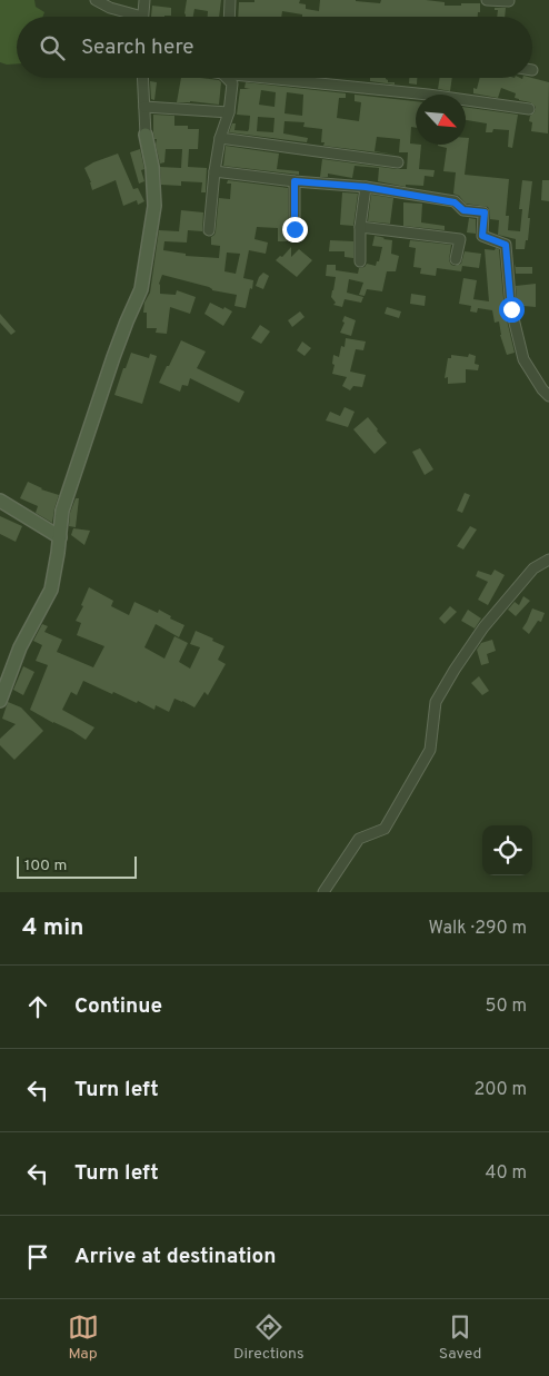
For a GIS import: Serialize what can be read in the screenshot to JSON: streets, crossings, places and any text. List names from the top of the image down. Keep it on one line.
{"scale_bar":"100 m","north":"bottom right","page":{"search":"Search here","scale":"100 m","heading":["4 min","Walk · 290 m"],"list":[["Continue","50 m"],["Turn left","200 m"],["Turn left","40 m"],"Arrive at destination"],"nav":["Map","Directions","Saved"]}}
